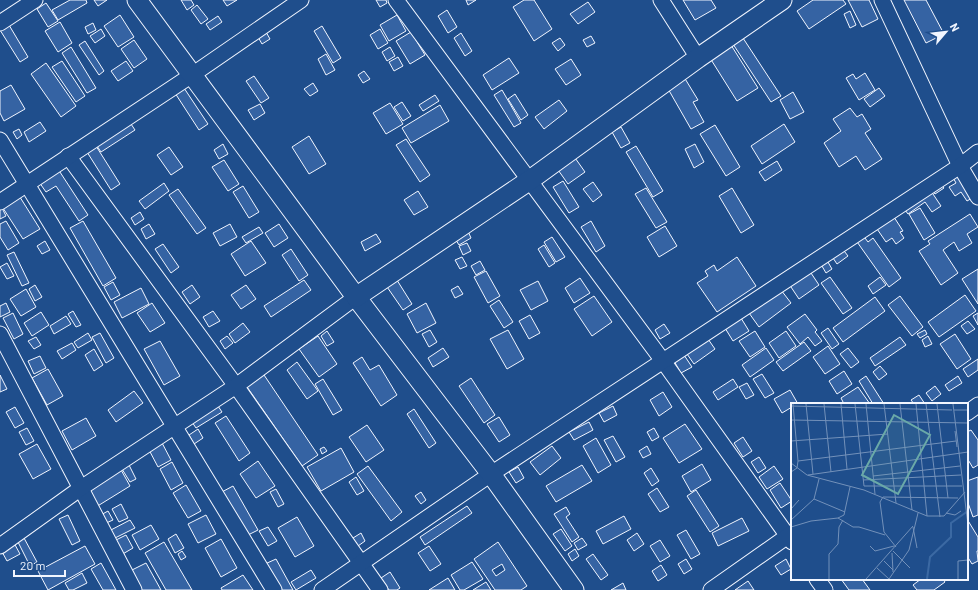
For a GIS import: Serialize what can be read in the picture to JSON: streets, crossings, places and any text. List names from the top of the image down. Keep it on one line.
{"scale_bar":"20 m","north":"top right"}
